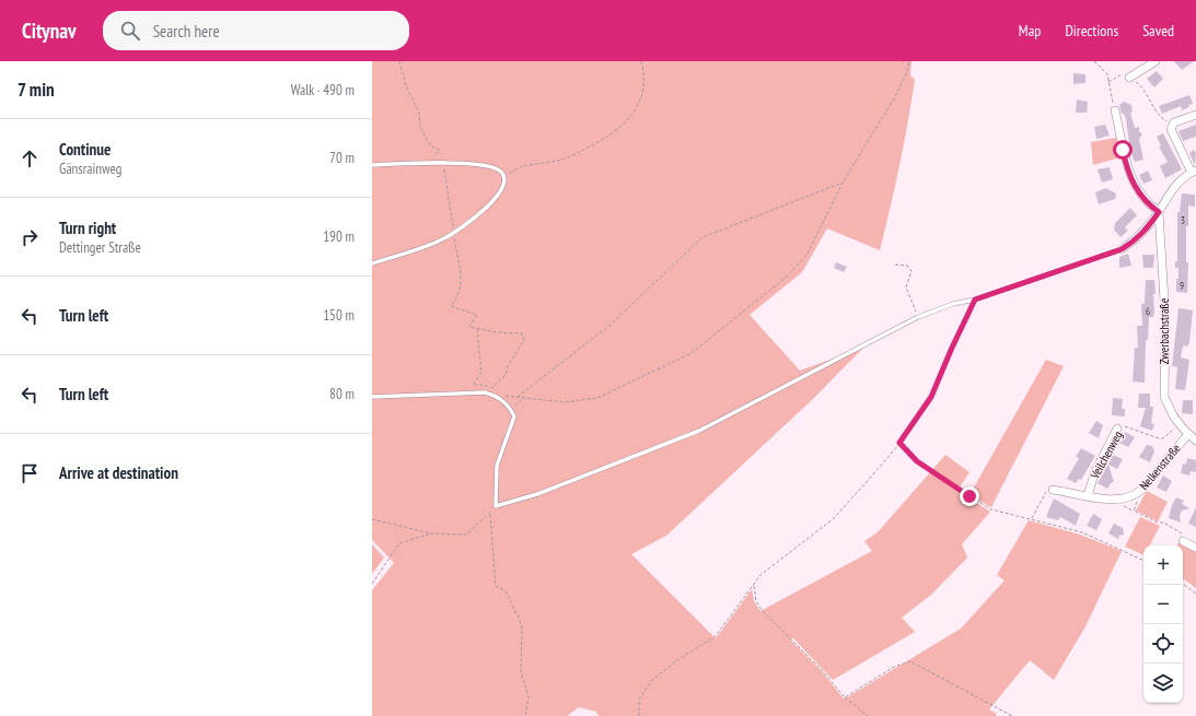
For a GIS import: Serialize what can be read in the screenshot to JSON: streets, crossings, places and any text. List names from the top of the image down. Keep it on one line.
{"streets":{"street":["Zwerbachstraße","Veilchenweg","Nelkenstraße"]},"crossings":[["Zwerbachstraße","Veilchenweg"],["Zwerbachstraße","Nelkenstraße"],["Veilchenweg","Nelkenstraße"]],"house_numbers":["3","9","6"],"page":{"header":"Citynav","search":"Search here","nav":["Map","Directions","Saved"],"heading":["7 min","Walk · 490 m"],"list":[["Continue","Gänsrainweg","70 m"],["Turn right","Dettinger Straße","190 m"],["Turn left","150 m"],["Turn left","80 m"],"Arrive at destination"],"map_buttons":["+","−"]}}
